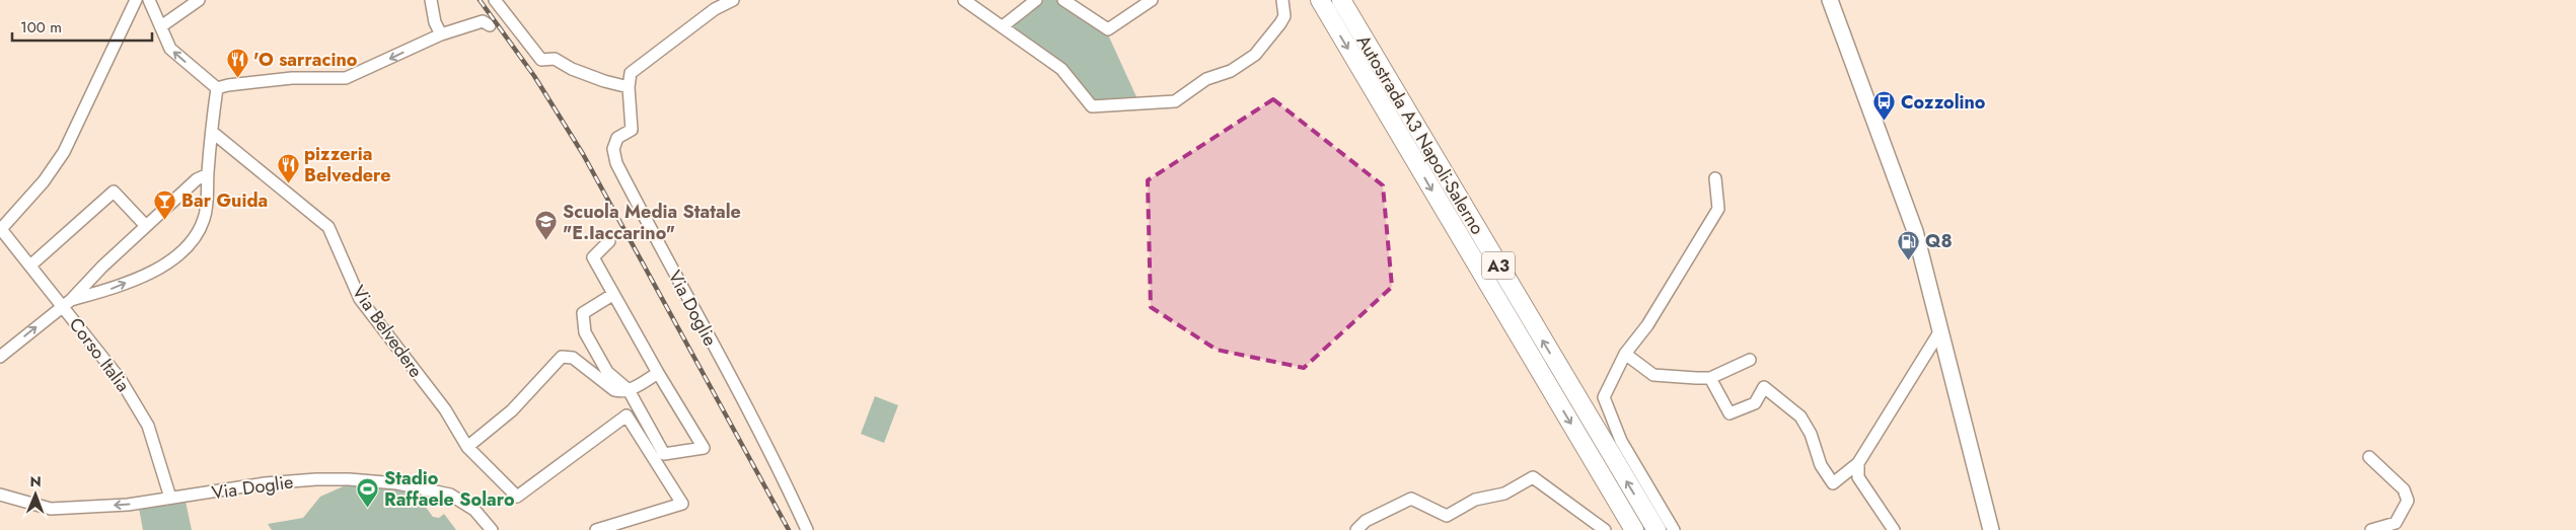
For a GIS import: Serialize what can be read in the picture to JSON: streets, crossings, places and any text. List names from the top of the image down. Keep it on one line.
{"streets":{"highway":["Autostrada A3 Napoli-Salerno","A3"],"street":["Via Doglie","Via Belvedere","Corso Italia"]},"crossings":[["Via Doglie","Corso Italia"]],"places":{"restaurant":["'O sarracino","pizzeria Belvedere"],"bus stop":["Cozzolino"],"bar":["Bar Guida"],"school or university":["Scuola Media Statale \"E.Iaccarino\""],"fuel station":["Q8"],"sports":["Stadio Raffaele Solaro"]},"scale_bar":"100 m","north":"top"}
